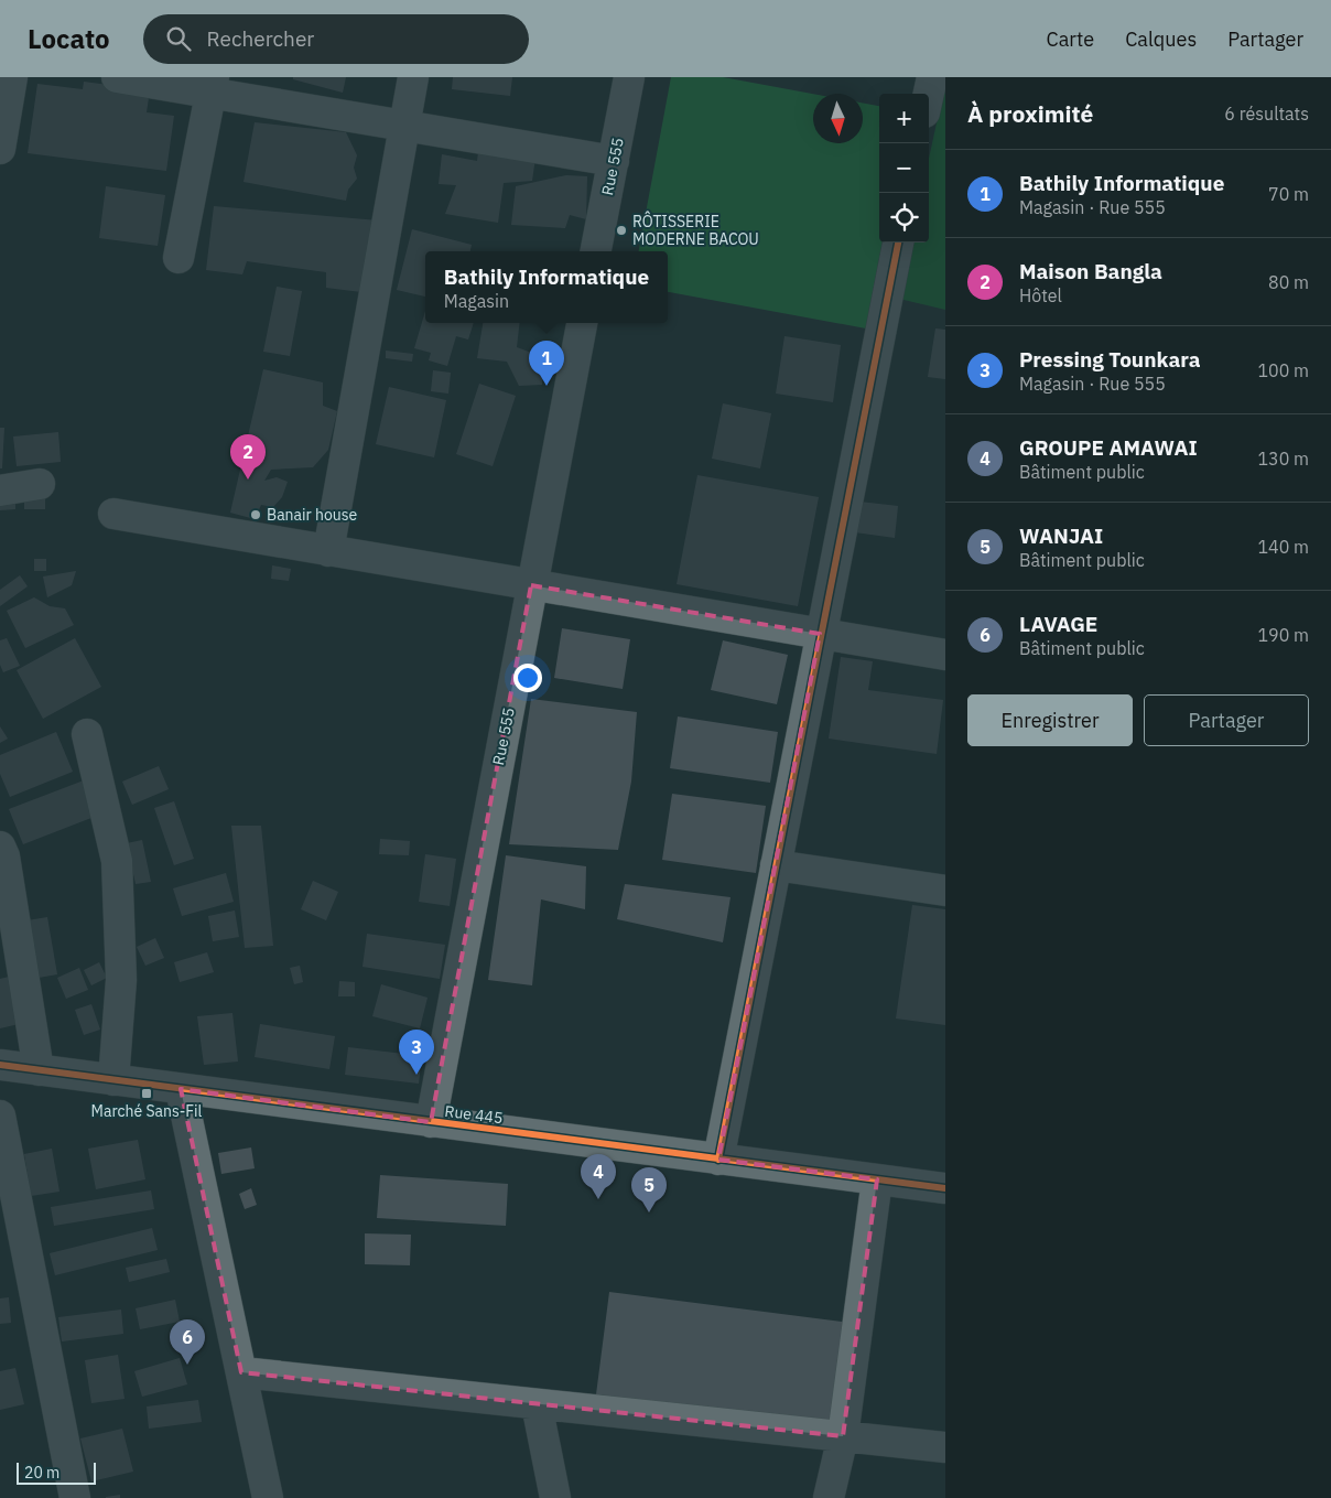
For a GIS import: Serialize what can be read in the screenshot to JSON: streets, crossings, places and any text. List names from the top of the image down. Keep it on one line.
{"streets":{"street":["Rue 555","Rue 445"]},"crossings":[["Rue 555","Rue 445"]],"places":{"other":["RÔTISSERIE MODERNE BACOU","Banair house"],"transit":["Marché Sans-Fil"]},"scale_bar":"20 m","north":"bottom","page":{"header":"Locato","search":"Rechercher","nav":["Carte","Calques","Partager"],"heading":["À proximité","6 résultats"],"map_buttons":["+","−"],"list":[{"mark":"1","name":"Bathily Informatique","note":"Magasin · Rue 555","value":"70 m"},{"mark":"2","name":"Maison Bangla","note":"Hôtel","value":"80 m"},{"mark":"3","name":"Pressing Tounkara","note":"Magasin · Rue 555","value":"100 m"},{"mark":"4","name":"GROUPE AMAWAI","note":"Bâtiment public","value":"130 m"},{"mark":"5","name":"WANJAI","note":"Bâtiment public","value":"140 m"},{"mark":"6","name":"LAVAGE","note":"Bâtiment public","value":"190 m"}],"popup":["Bathily Informatique","Magasin"],"pins":["1","2","3","4","5","6"],"buttons":["Enregistrer","Partager"],"scale":"20 m"}}
